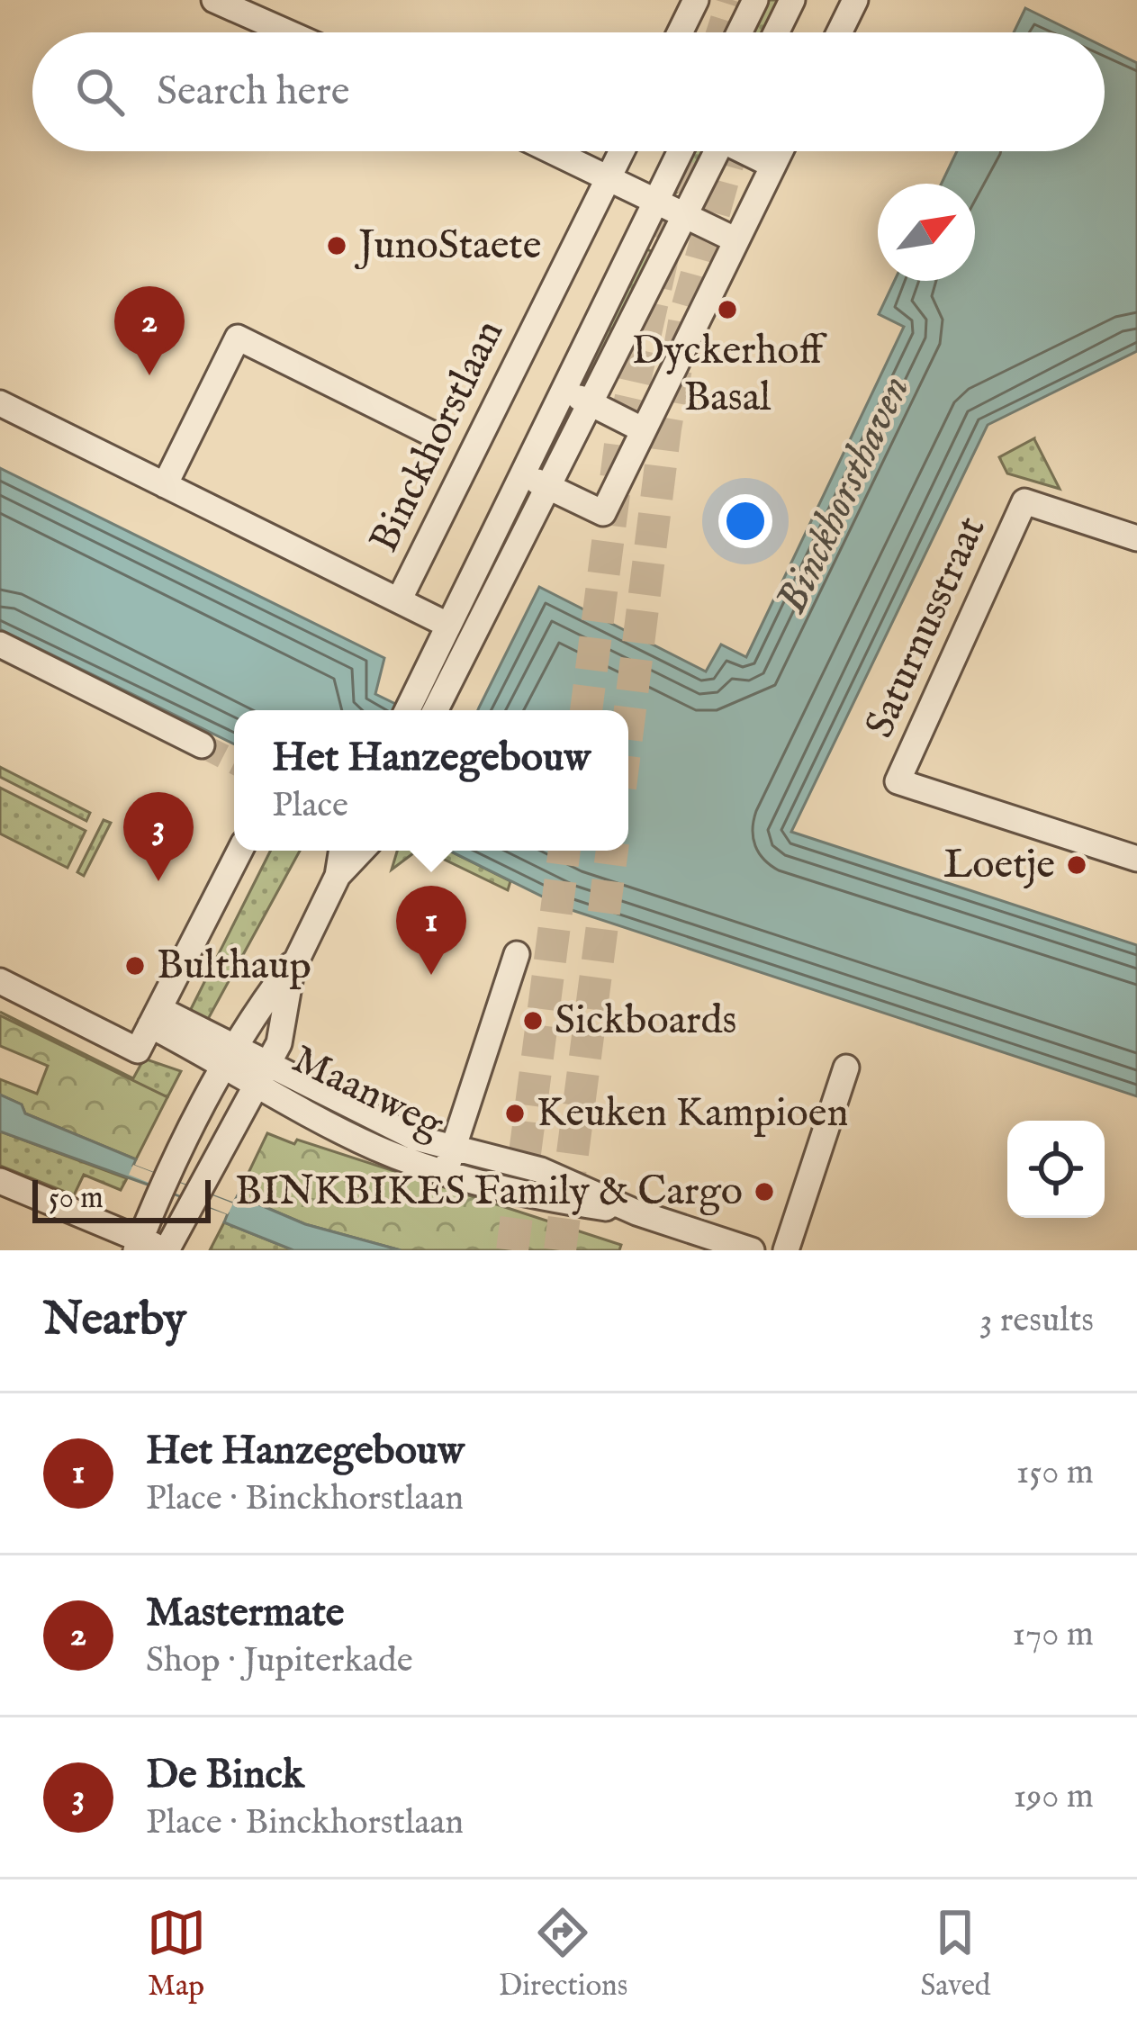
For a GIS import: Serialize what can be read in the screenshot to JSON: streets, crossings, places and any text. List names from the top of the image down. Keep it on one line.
{"streets":{"street":["Binckhorstlaan","Saturnusstraat","Maanweg"]},"water":["Binckhorsthaven"],"places":["JunoStaete","Dyckerhoff Basal","Loetje","Bulthaup","Sickboards","Keuken Kampioen","BINKBIKES Family & Cargo"],"scale_bar":"50 m","north":"top right","page":{"search":"Search here","pins":["2","3","1"],"popup":["Het Hanzegebouw","Place"],"scale":"50 m","heading":["Nearby","3 results"],"list":[{"mark":"1","name":"Het Hanzegebouw","note":"Place · Binckhorstlaan","value":"150 m"},{"mark":"2","name":"Mastermate","note":"Shop · Jupiterkade","value":"170 m"},{"mark":"3","name":"De Binck","note":"Place · Binckhorstlaan","value":"190 m"}],"nav":["Map","Directions","Saved"]}}
